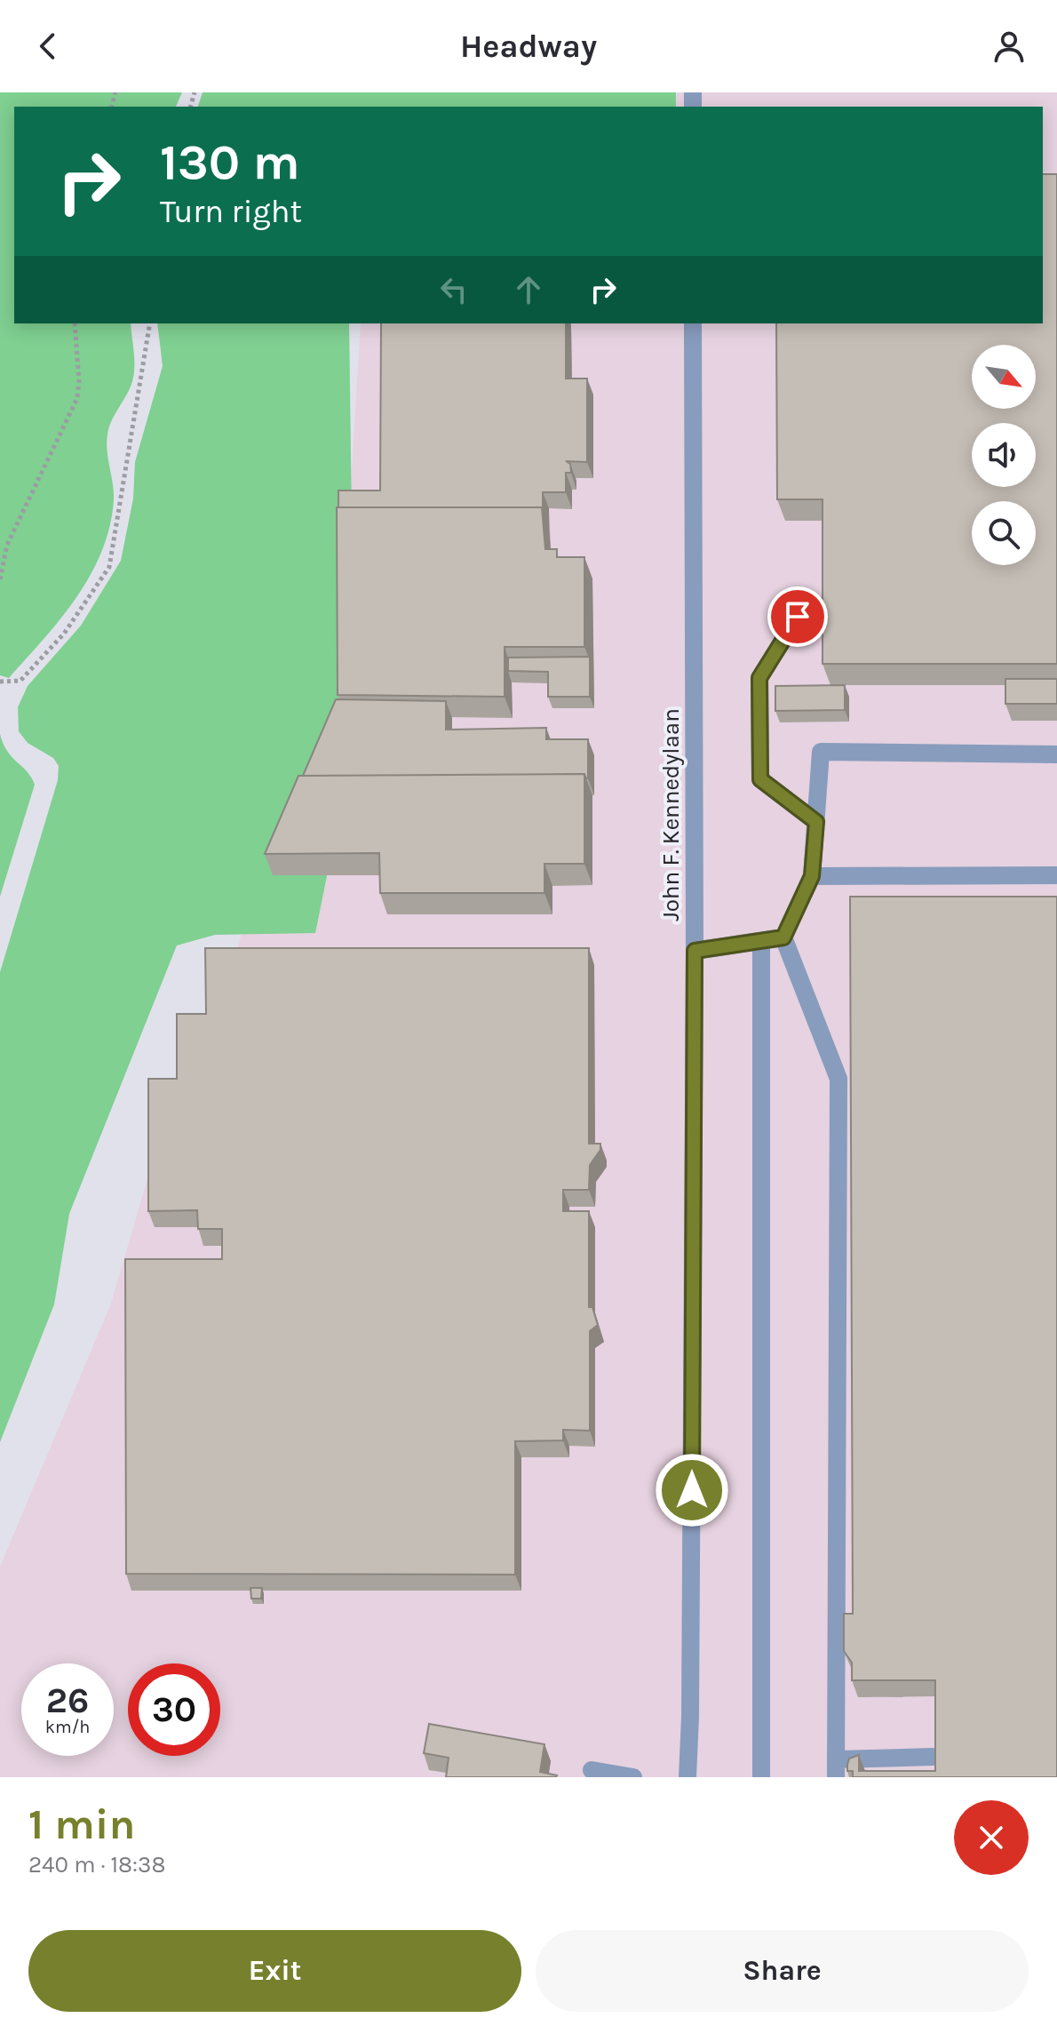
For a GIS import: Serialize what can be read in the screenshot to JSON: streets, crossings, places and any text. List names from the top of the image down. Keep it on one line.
{"streets":{"street":["John F. Kennedylaan"]},"north":"bottom right","page":{"header":"Headway","turn":["130 m","Turn right"],"speed":"26 km/h","limit":"30","heading":["1 min","240 m · 18:38"],"buttons":["Exit","Share"]}}
